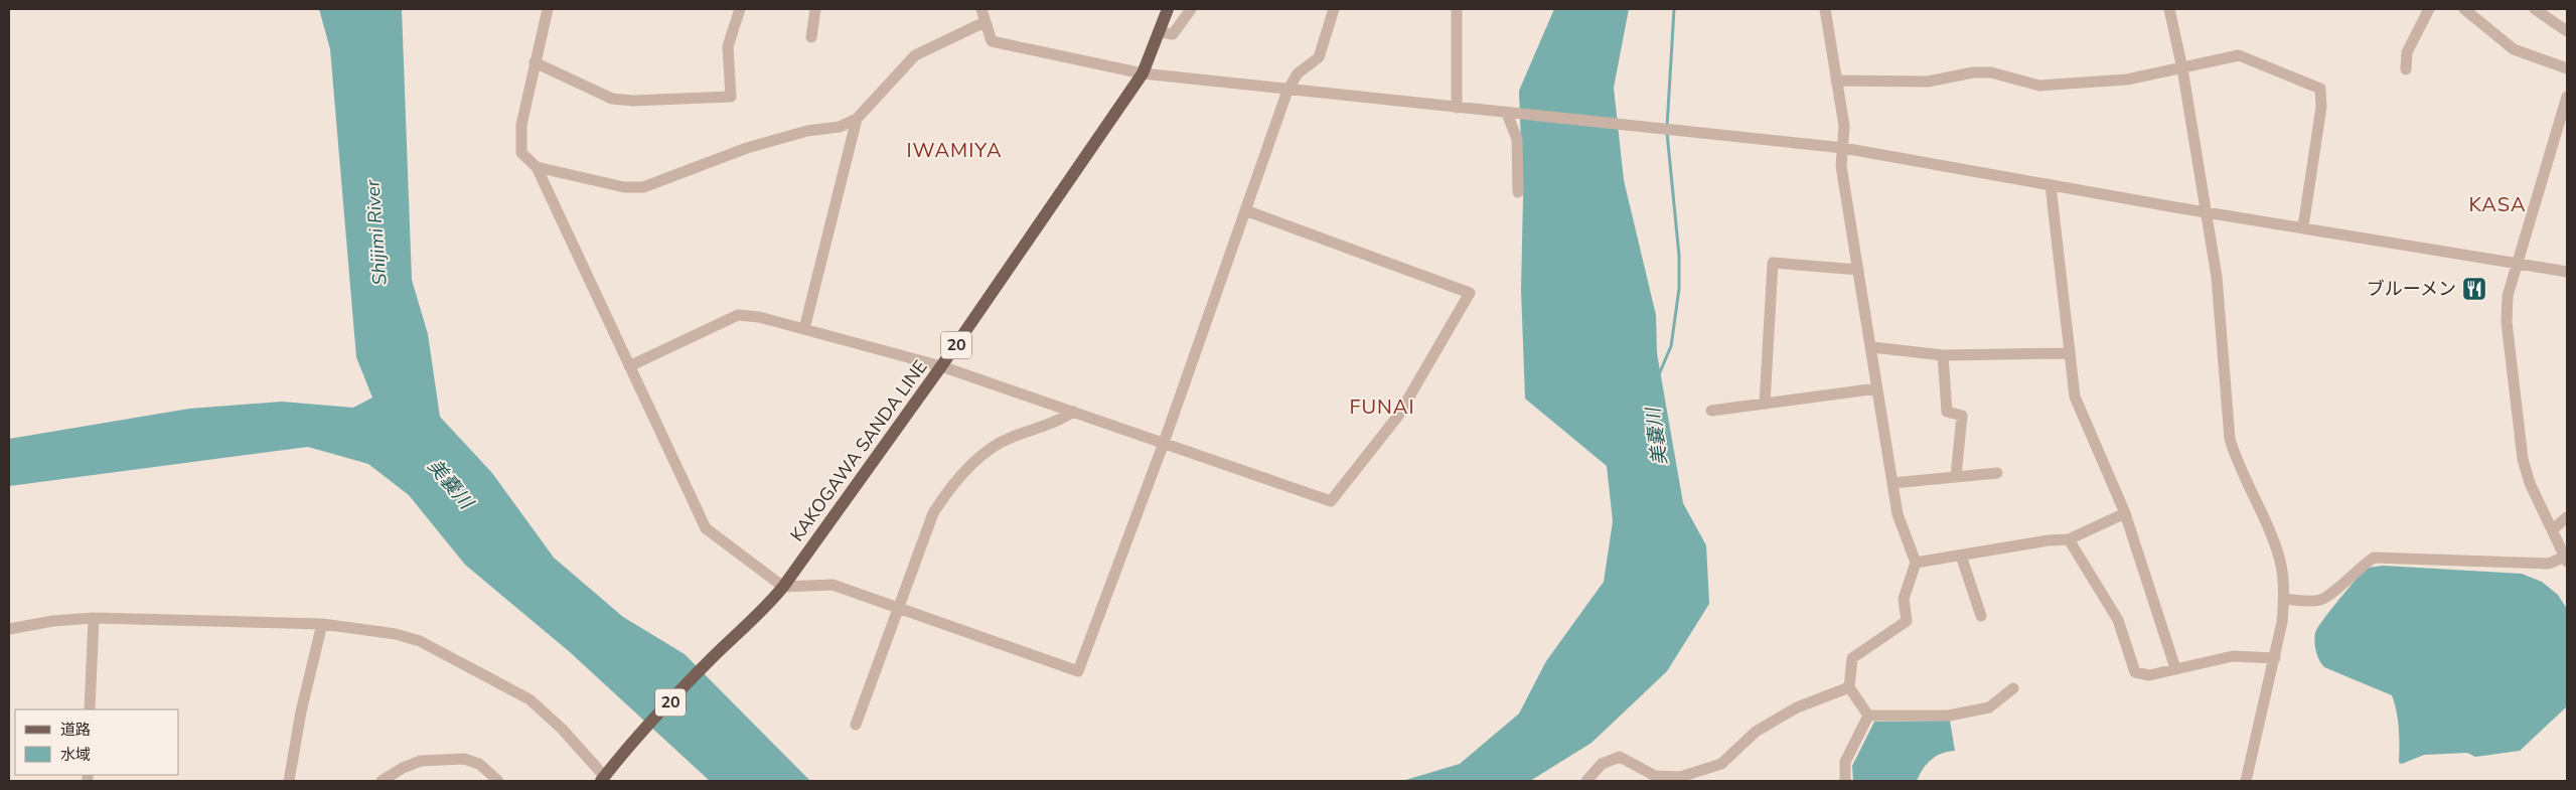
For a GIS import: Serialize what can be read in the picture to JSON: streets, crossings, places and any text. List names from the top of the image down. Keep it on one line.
{"streets":{"main road":["20","KAKOGAWA SANDA LINE"]},"districts":["IWAMIYA","KASA","FUNAI"],"water":["Shijimi River","美嚢川"],"places":{"restaurant":["ブルーメン"]},"legend":["道路","水域"]}
